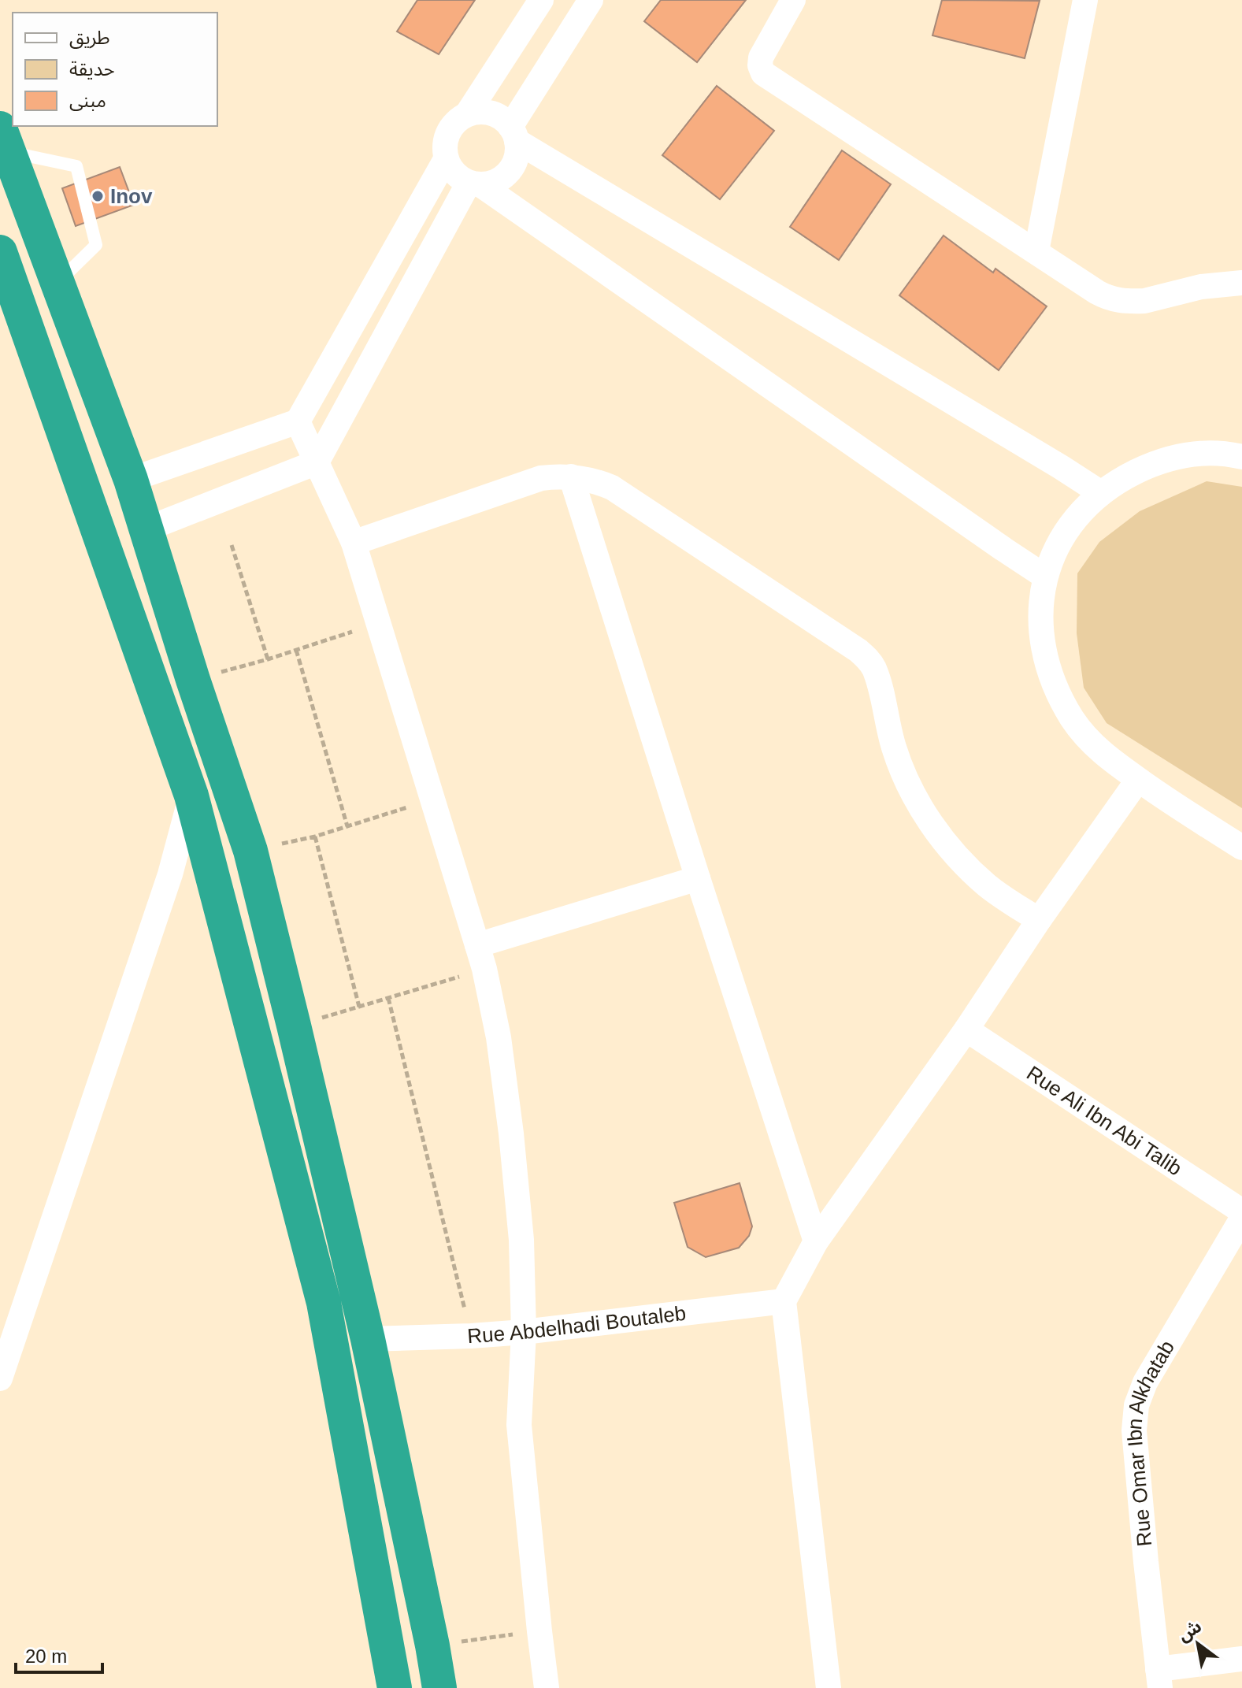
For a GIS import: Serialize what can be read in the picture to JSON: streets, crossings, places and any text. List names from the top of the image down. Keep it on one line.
{"streets":{"street":["Rue Ali Ibn Abi Talib","Rue Abdelhadi Boutaleb","Rue Omar Ibn Alkhatab"]},"places":["Inov"],"legend":["طريق","حديقة","مبنى"],"scale_bar":"20 m","north":"top left"}
